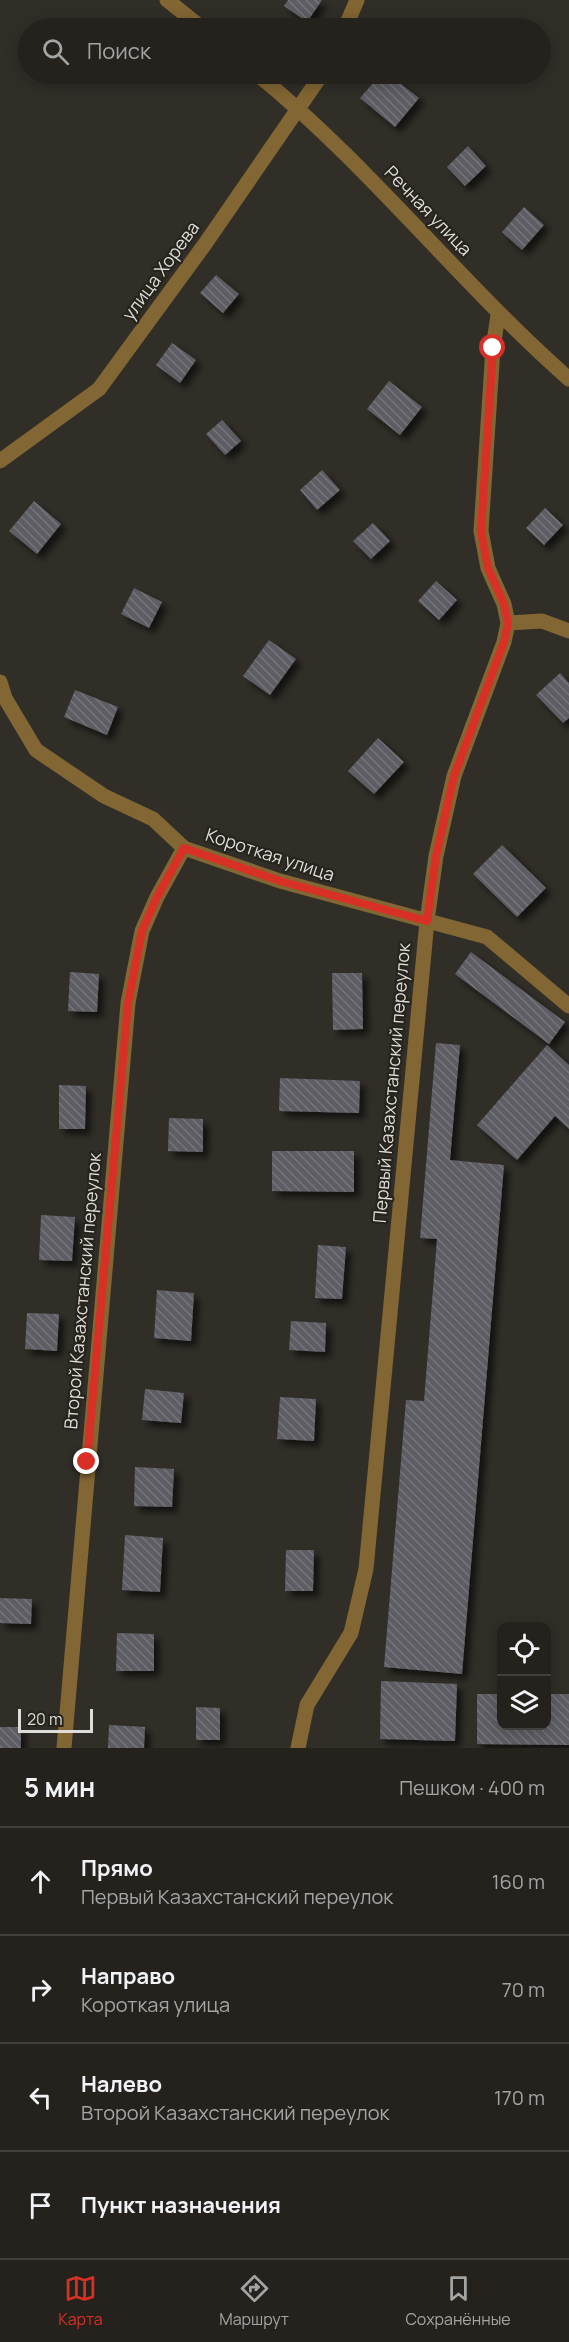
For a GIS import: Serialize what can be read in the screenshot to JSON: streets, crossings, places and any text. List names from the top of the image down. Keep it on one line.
{"streets":{"street":["Речная улица","улица Хорева","Короткая улица","Первый Казахстанский переулок","Второй Казахстанский переулок"]},"crossings":[["Речная улица","улица Хорева"],["Короткая улица","Первый Казахстанский переулок"],["Короткая улица","Второй Казахстанский переулок"]],"scale_bar":"20 m","page":{"search":"Поиск","scale":"20 m","heading":["5 мин","Пешком · 400 m"],"list":[["Прямо","Первый Казахстанский переулок","160 m"],["Направо","Короткая улица","70 m"],["Налево","Второй Казахстанский переулок","170 m"],"Пункт назначения"],"nav":["Карта","Маршрут","Сохранённые"]}}
